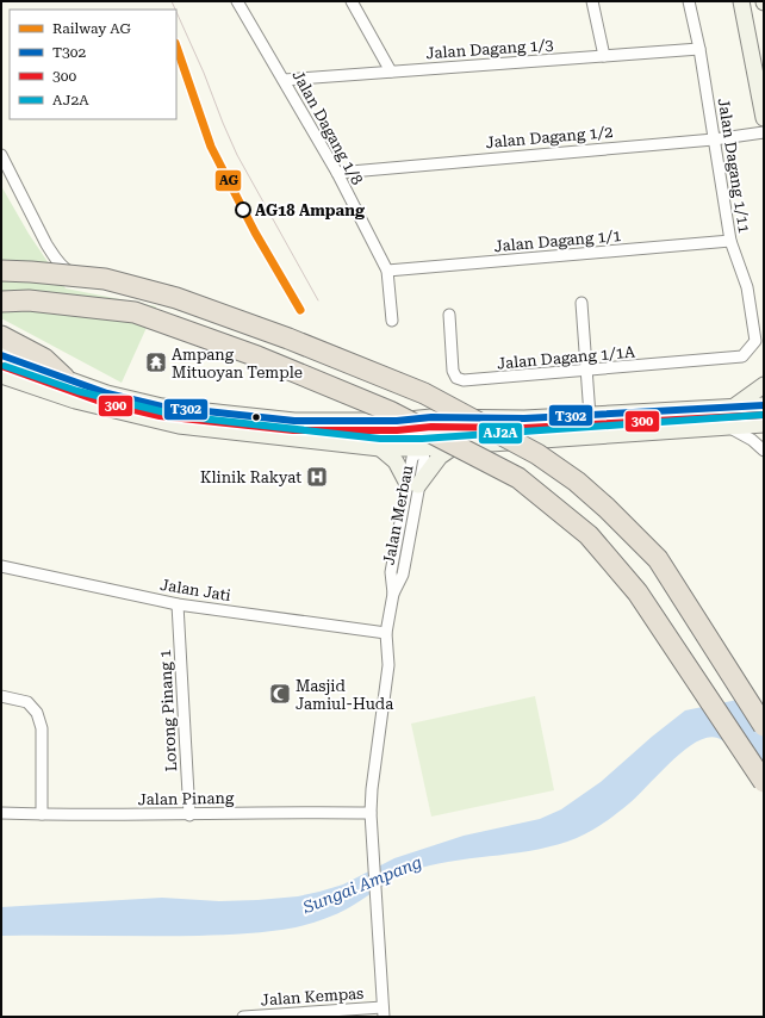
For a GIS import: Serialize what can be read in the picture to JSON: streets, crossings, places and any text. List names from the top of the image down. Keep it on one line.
{"streets":{"street":["Jalan Dagang 1/3","Jalan Dagang 1/8","Jalan Dagang 1/2","Jalan Dagang 1/11","Jalan Dagang 1/1","Jalan Dagang 1/1A","Jalan Merbau","Jalan Jati","Lorong Pinang 1","Jalan Pinang","Jalan Kempas"]},"crossings":[["Jalan Dagang 1/3","Jalan Dagang 1/8"],["Jalan Dagang 1/3","Jalan Dagang 1/11"],["Jalan Dagang 1/8","Jalan Dagang 1/2"],["Jalan Dagang 1/8","Jalan Dagang 1/1"],["Jalan Dagang 1/2","Jalan Dagang 1/11"],["Jalan Dagang 1/11","Jalan Dagang 1/1"],["Jalan Dagang 1/11","Jalan Dagang 1/1A"],["Jalan Merbau","Jalan Jati"],["Jalan Merbau","Jalan Pinang"],["Jalan Merbau","Jalan Kempas"],["Jalan Jati","Lorong Pinang 1"],["Lorong Pinang 1","Jalan Pinang"]],"water":["Sungai Ampang"],"places":{"other":["AG18 Ampang"],"temple":["Ampang Mituoyan Temple"],"hospital":["Klinik Rakyat"],"mosque":["Masjid Jamiul-Huda"]},"lines":["rail line AG","transit line T302","transit line 300","transit line AJ2A"],"legend":["Railway AG","T302","300","AJ2A"]}
